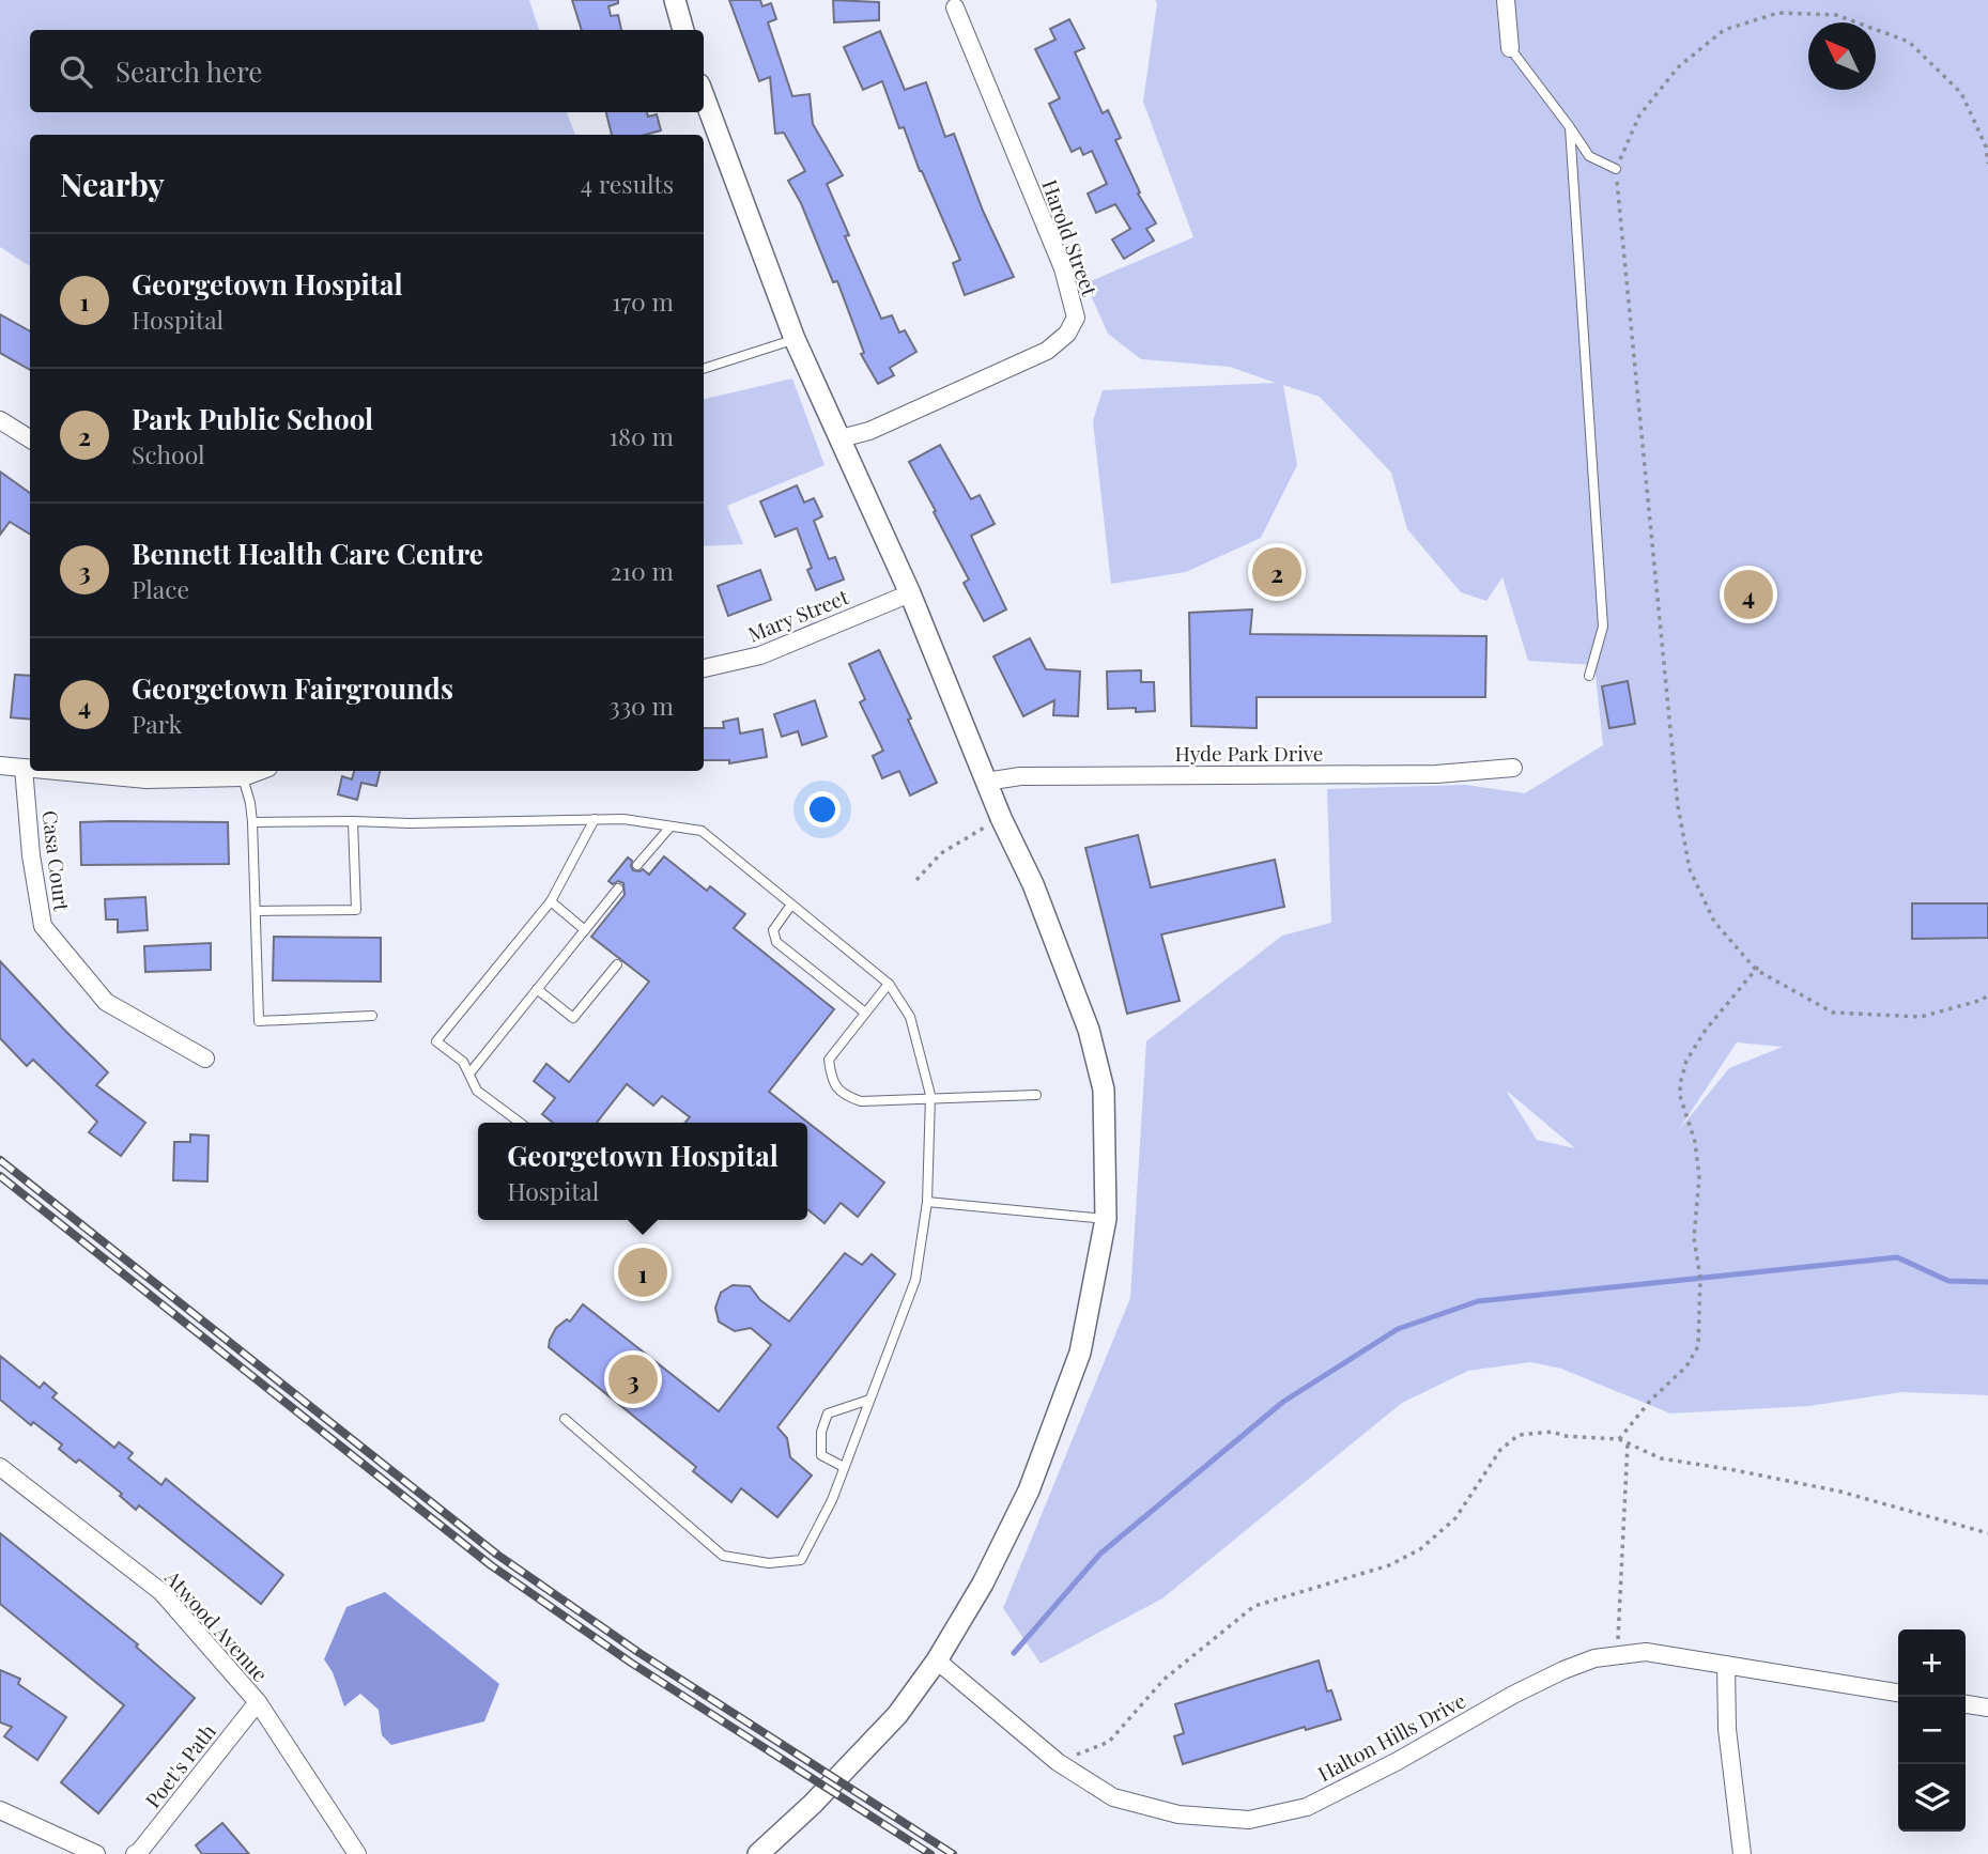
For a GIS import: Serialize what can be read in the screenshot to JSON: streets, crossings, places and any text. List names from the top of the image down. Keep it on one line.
{"streets":{"street":["Harold Street","Mary Street","Hyde Park Drive","Casa Court","Atwood Avenue","Halton Hills Drive","Poet's Path"]},"crossings":[["Atwood Avenue","Poet's Path"]],"north":"top left","page":{"search":"Search here","heading":["Nearby","4 results"],"list":[{"mark":"1","name":"Georgetown Hospital","note":"Hospital","value":"170 m"},{"mark":"2","name":"Park Public School","note":"School","value":"180 m"},{"mark":"3","name":"Bennett Health Care Centre","note":"Place","value":"210 m"},{"mark":"4","name":"Georgetown Fairgrounds","note":"Park","value":"330 m"}],"pins":["2","4","1","3"],"popup":["Georgetown Hospital","Hospital"],"map_buttons":["+","−"]}}
